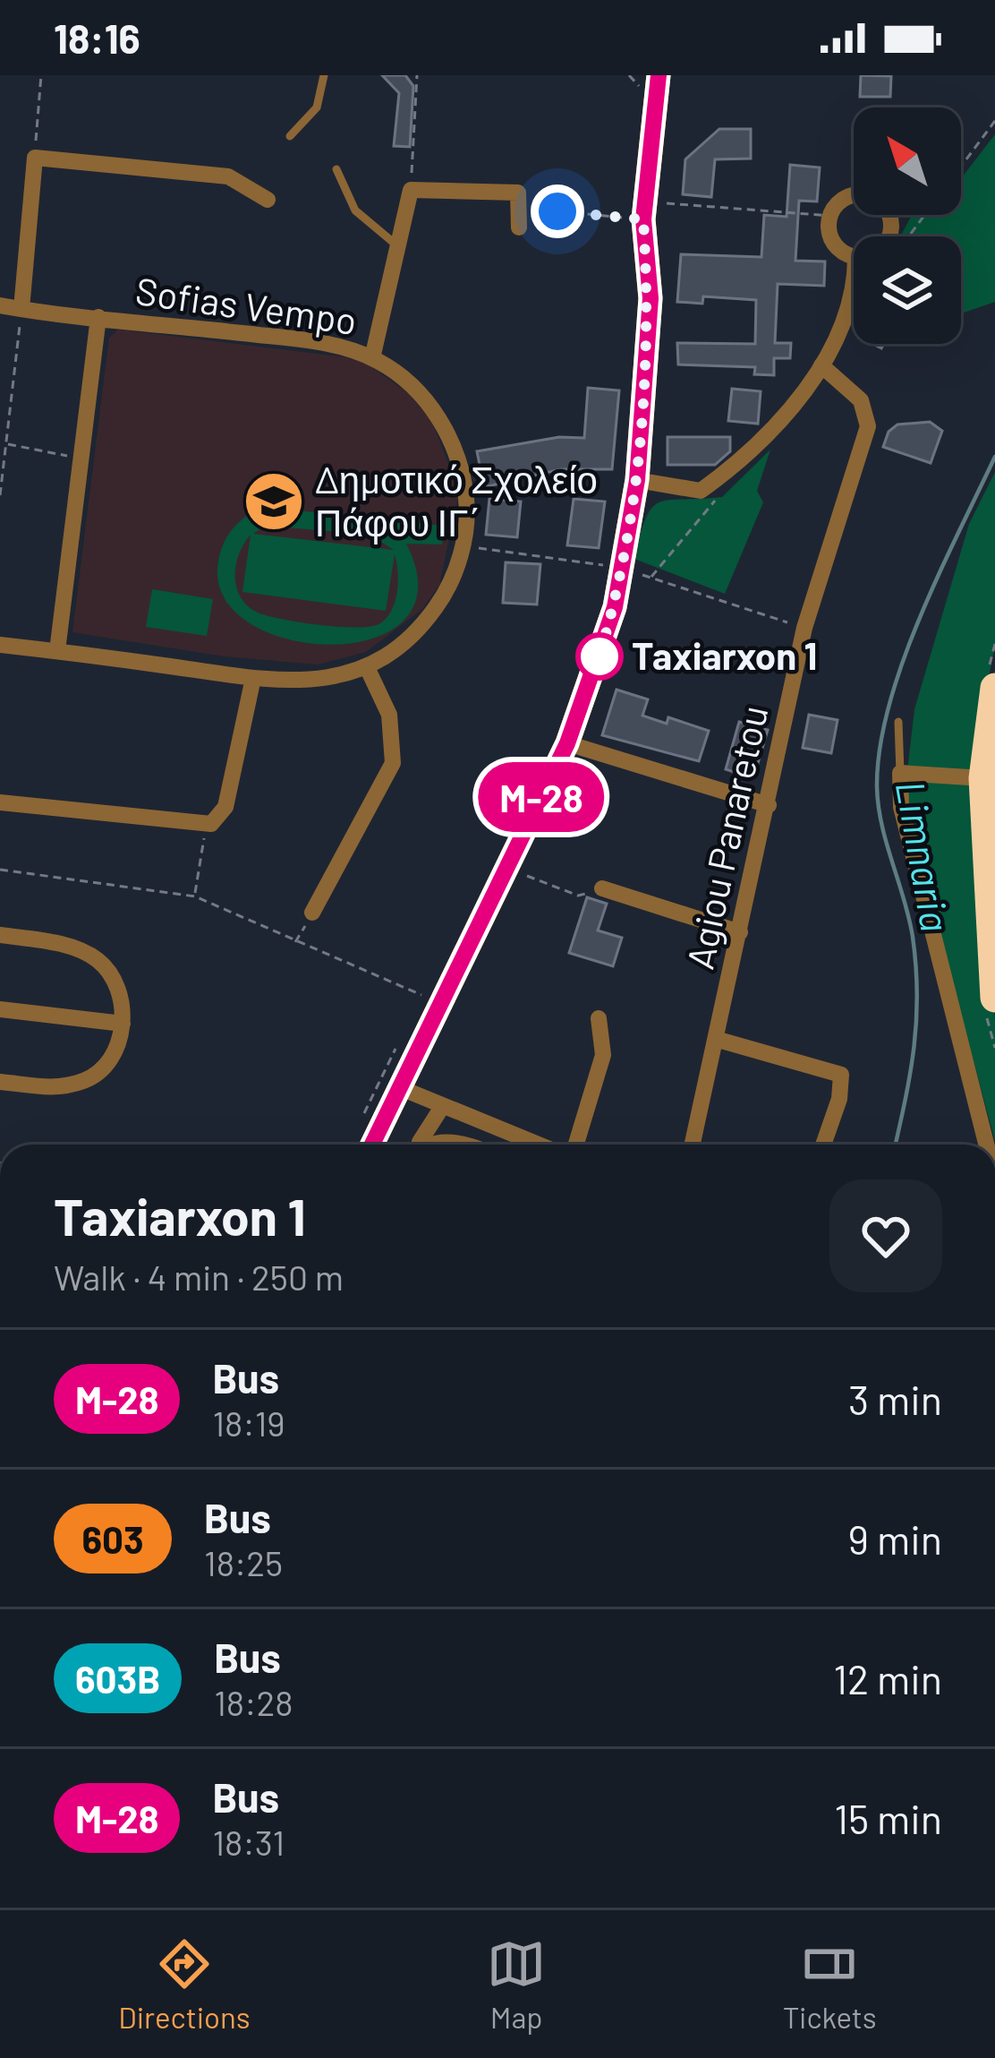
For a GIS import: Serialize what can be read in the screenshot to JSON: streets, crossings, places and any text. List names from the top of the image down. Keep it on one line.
{"streets":{"street":["Sofias Vempo","Agiou Panaretou"]},"water":["Limnaria"],"places":{"school or university":["Δημοτικό Σχολείο Πάφου ΙΓ΄"],"other":["Taxiarxon 1"]},"lines":["bus line M-28"],"north":"top left","page":{"status":"18:16","on_map":"M-28","heading":["Taxiarxon 1","Walk · 4 min · 250 m"],"list":[{"mark":"M-28","name":"Bus","note":"18:19","value":"3 min"},{"mark":"603","name":"Bus","note":"18:25","value":"9 min"},{"mark":"603B","name":"Bus","note":"18:28","value":"12 min"},{"mark":"M-28","name":"Bus","note":"18:31","value":"15 min"}],"tabs":["Directions","Map","Tickets"]}}
